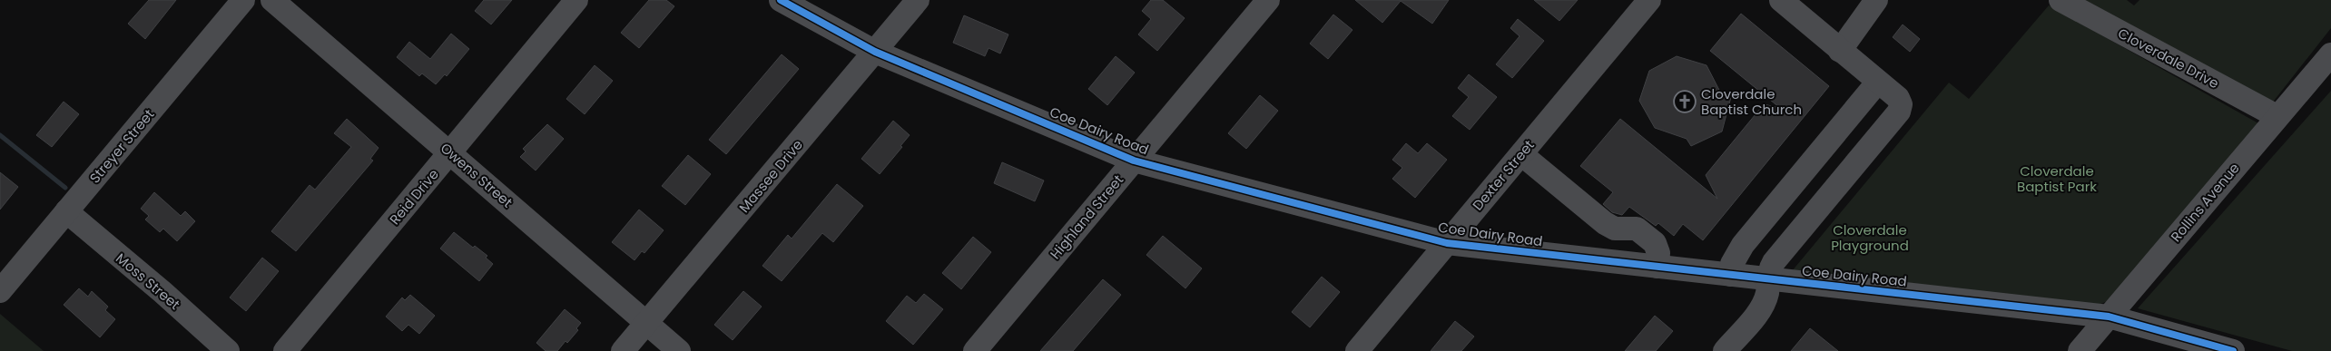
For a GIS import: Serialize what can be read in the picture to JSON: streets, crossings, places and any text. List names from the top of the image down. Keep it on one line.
{"streets":{"street":["Cloverdale Drive","Coe Dairy Road","Streyer Street","Owens Street","Dexter Street","Massee Drive","Reid Drive","Rollins Avenue","Highland Street","Moss Street"]},"crossings":[["Cloverdale Drive","Rollins Avenue"],["Coe Dairy Road","Dexter Street"],["Coe Dairy Road","Massee Drive"],["Coe Dairy Road","Rollins Avenue"],["Coe Dairy Road","Highland Street"],["Streyer Street","Moss Street"],["Owens Street","Massee Drive"],["Owens Street","Reid Drive"]],"parks":["Cloverdale Baptist Park","Cloverdale Playground"],"places":{"church":["Cloverdale Baptist Church"]}}
